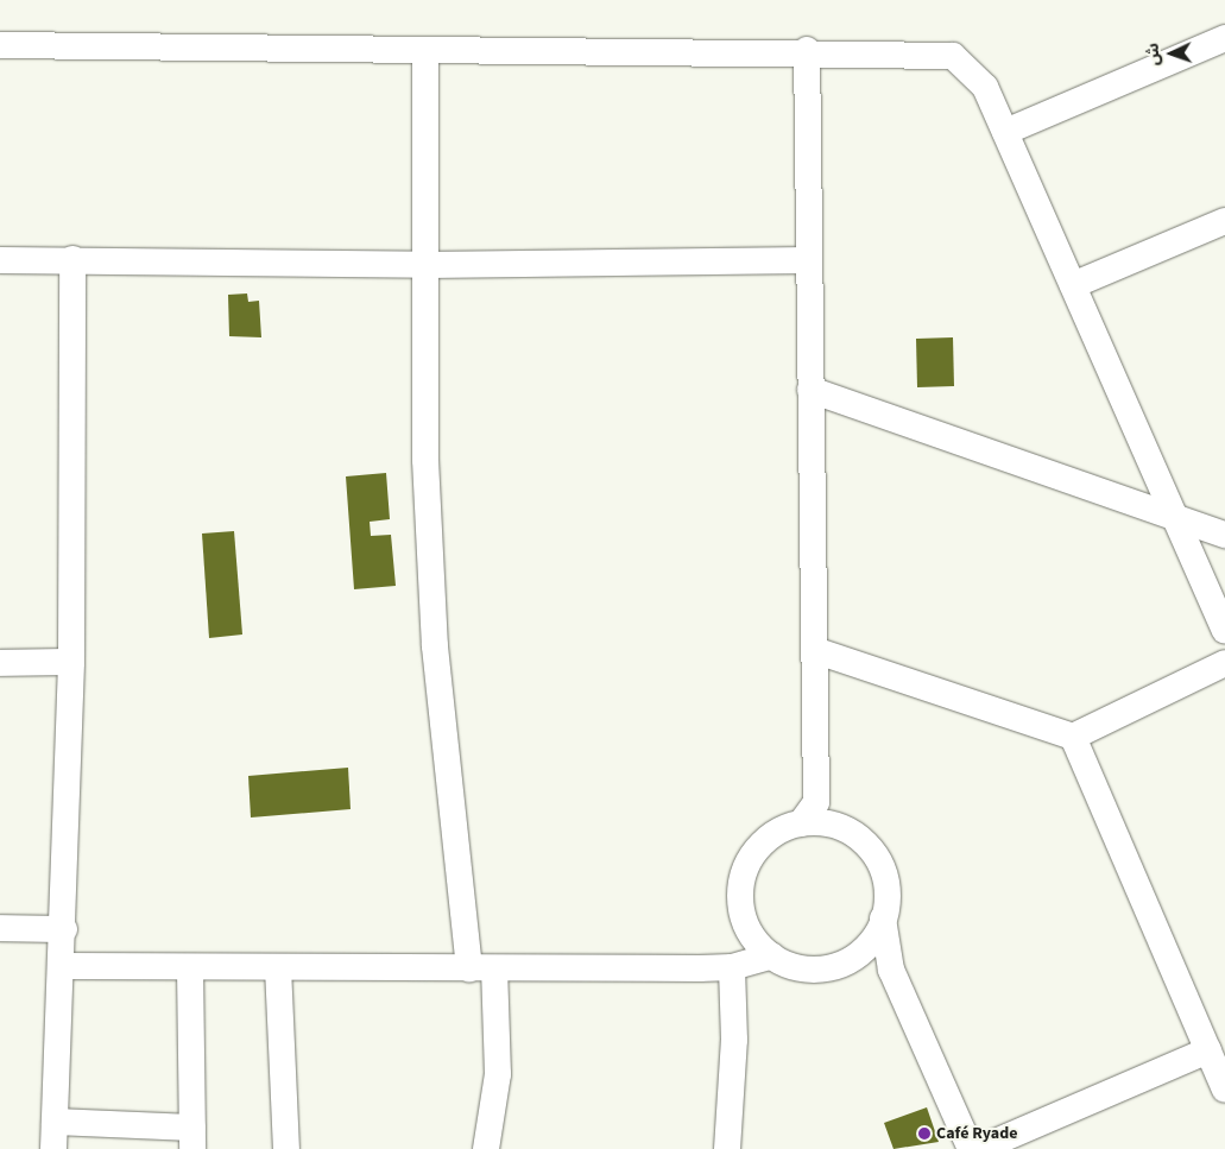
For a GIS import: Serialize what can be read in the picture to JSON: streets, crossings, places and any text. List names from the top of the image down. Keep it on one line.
{"places":["Café Ryade"],"north":"left"}
